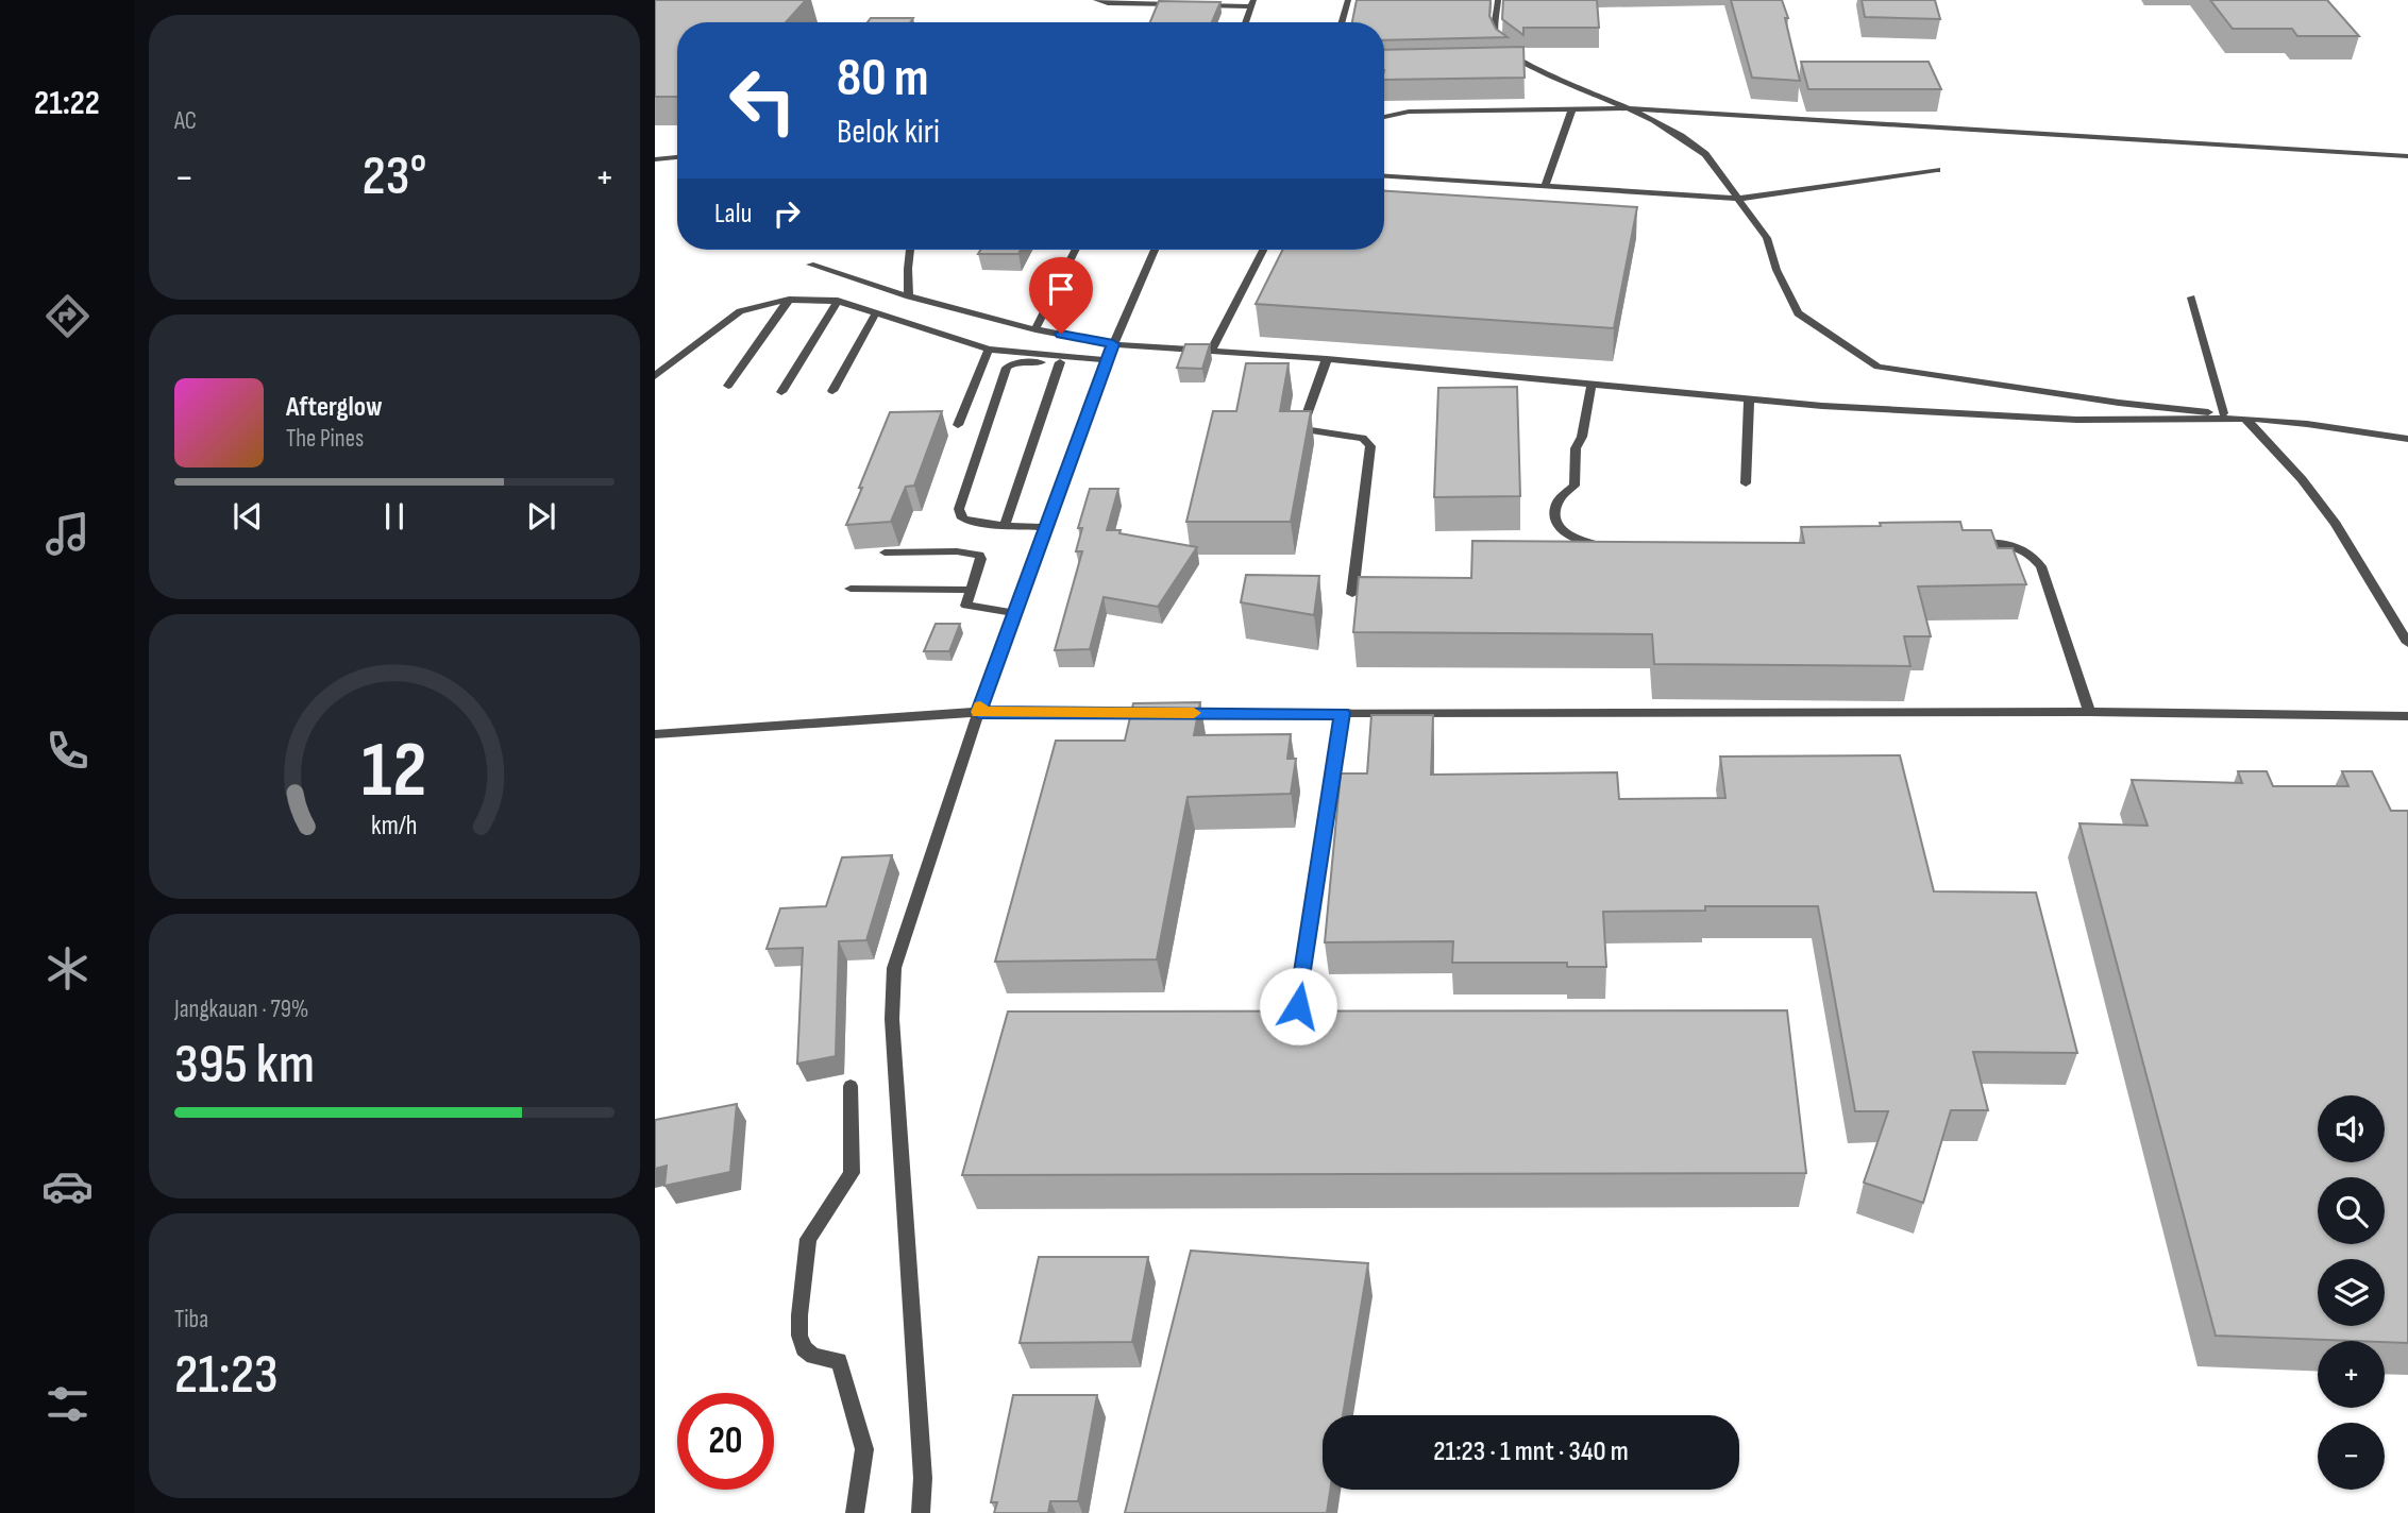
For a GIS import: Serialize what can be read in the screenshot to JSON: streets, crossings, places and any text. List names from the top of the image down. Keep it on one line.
{"page":{"tabs":"21:22","tile":["AC",["Jangkauan · 79%","395 km"],["Tiba","21:23"]],"turn":["80 m","Belok kiri"],"heat":["−","23°","+"],"then":"Lalu","song":["Afterglow","The Pines"],"map_buttons":["+","−"],"limit":"20","trip":"21:23 · 1 mnt · 340 m","gauge":["12","km/h"]}}
